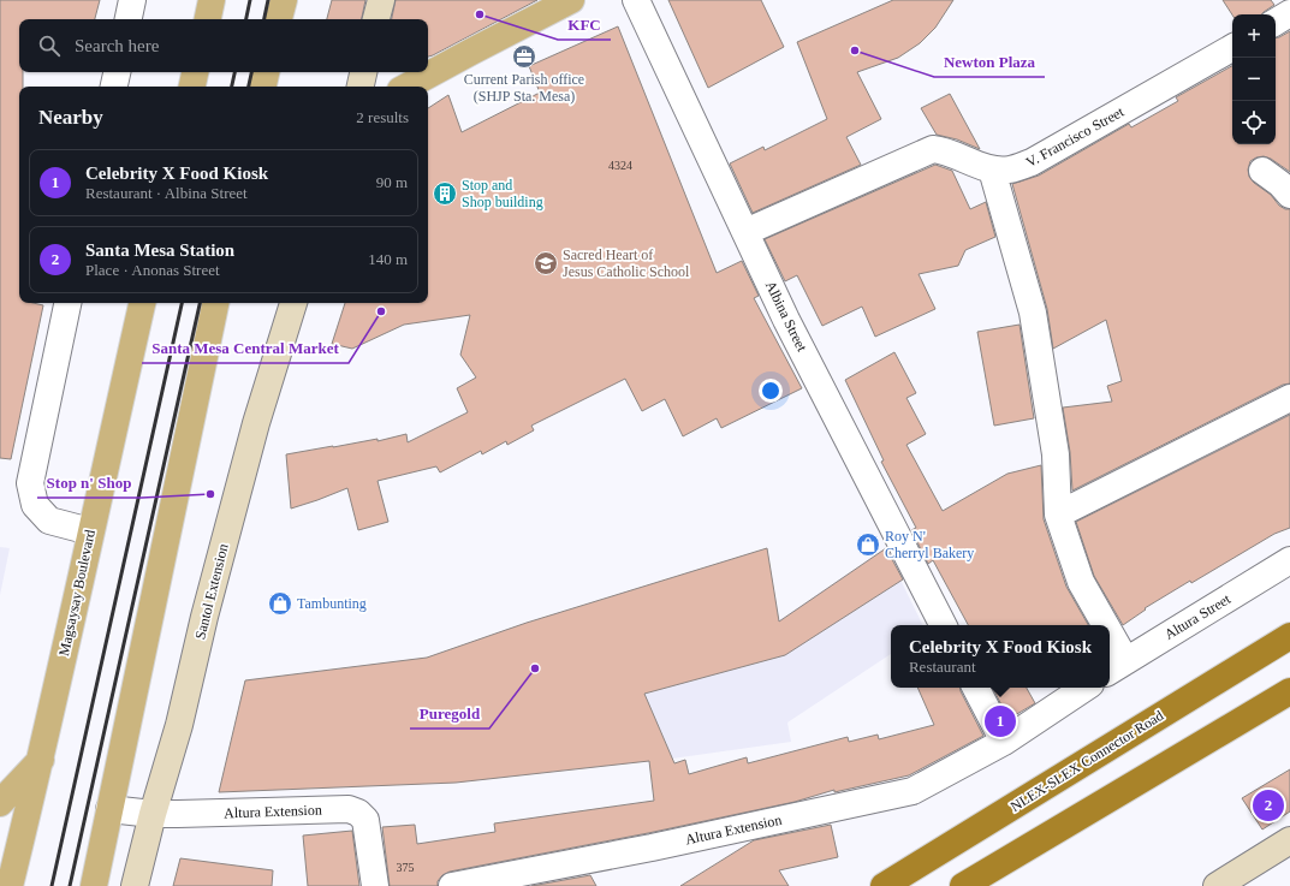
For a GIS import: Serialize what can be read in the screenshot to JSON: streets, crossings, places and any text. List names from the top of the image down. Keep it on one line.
{"streets":{"highway":["NLEX-SLEX Connector Road"],"main road":["Magsaysay Boulevard"],"street":["V. Francisco Street","Albina Street","Santol Extension","Altura Street","Altura Extension"]},"crossings":[["V. Francisco Street","Albina Street"],["Santol Extension","Altura Extension"]],"places":{"other":["KFC","Newton Plaza","Santa Mesa Central Market","Stop n' Shop","Puregold"],"office":["Current Parish office (SHJP Sta. Mesa)"],"building":["Stop and Shop building"],"school or university":["Sacred Heart of Jesus Catholic School"],"shop":["Roy N' Cherryl Bakery","Tambunting"]},"house_numbers":["4324","375"],"page":{"map_buttons":["+","−"],"search":"Search here","heading":["Nearby","2 results"],"list":[{"mark":"1","name":"Celebrity X Food Kiosk","note":"Restaurant · Albina Street","value":"90 m"},{"mark":"2","name":"Santa Mesa Station","note":"Place · Anonas Street","value":"140 m"}],"popup":["Celebrity X Food Kiosk","Restaurant"],"pins":["1","2"]}}
